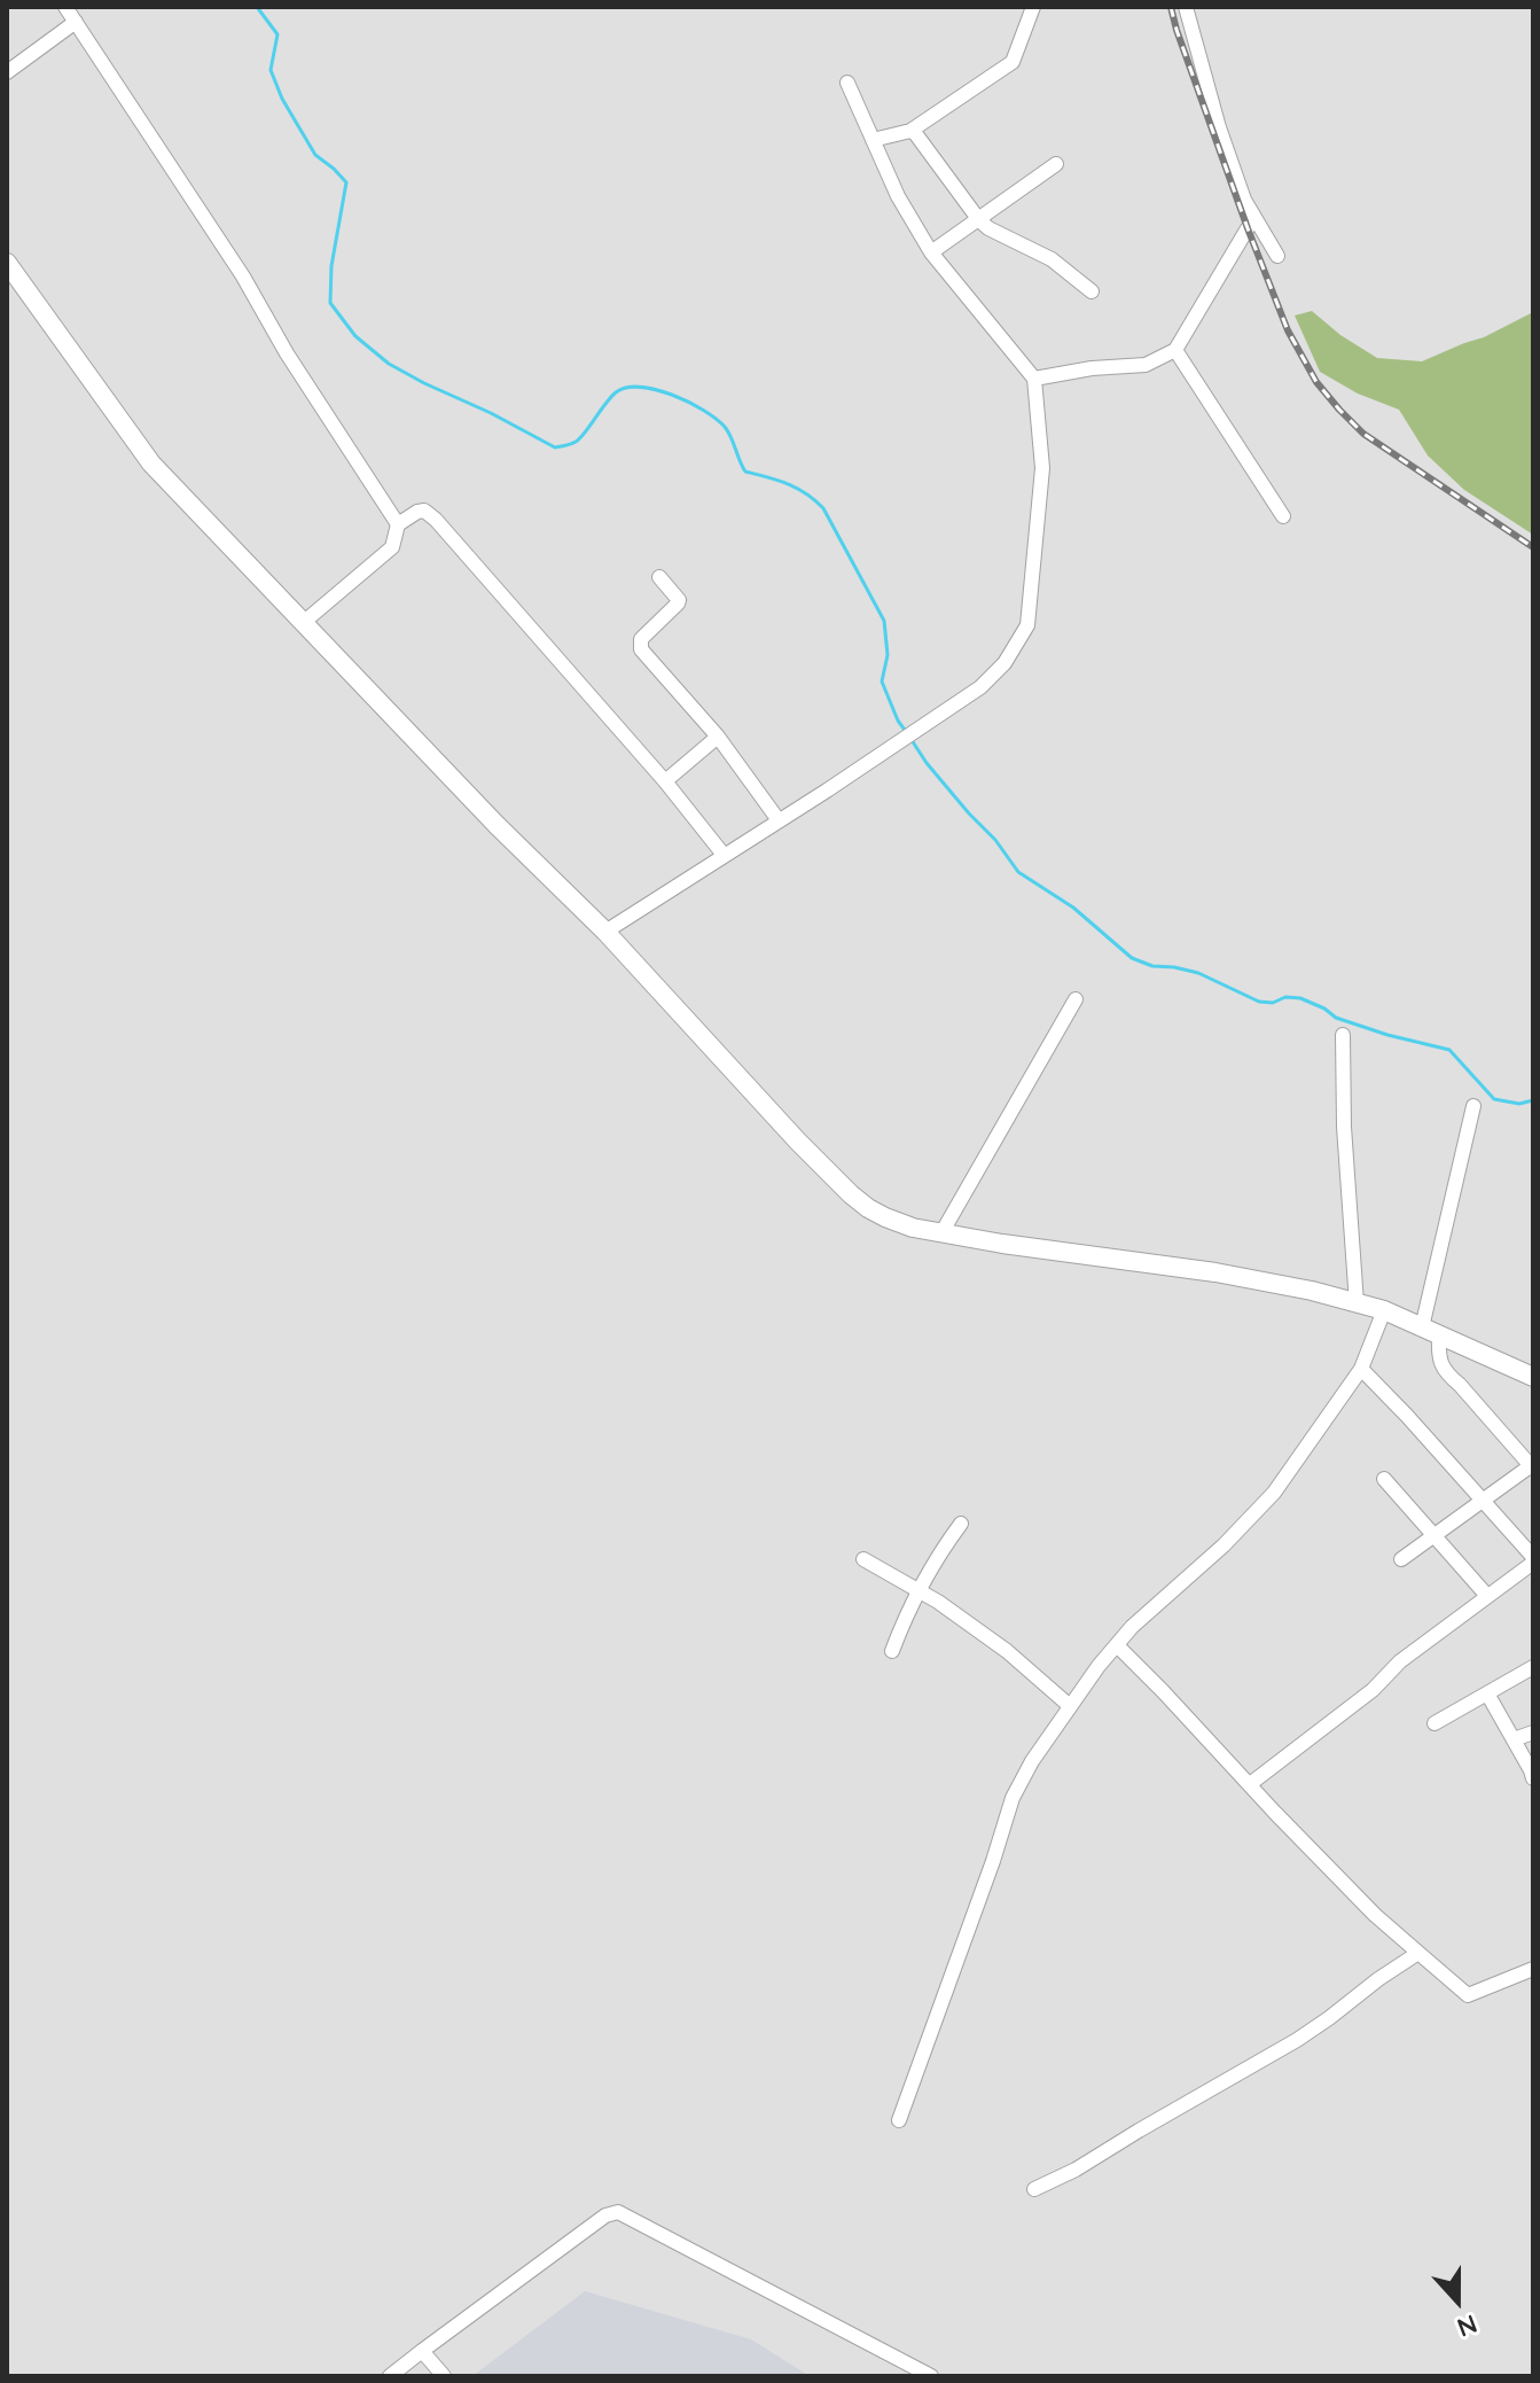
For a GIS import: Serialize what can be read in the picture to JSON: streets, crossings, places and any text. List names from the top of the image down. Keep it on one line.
{"north":"bottom"}
